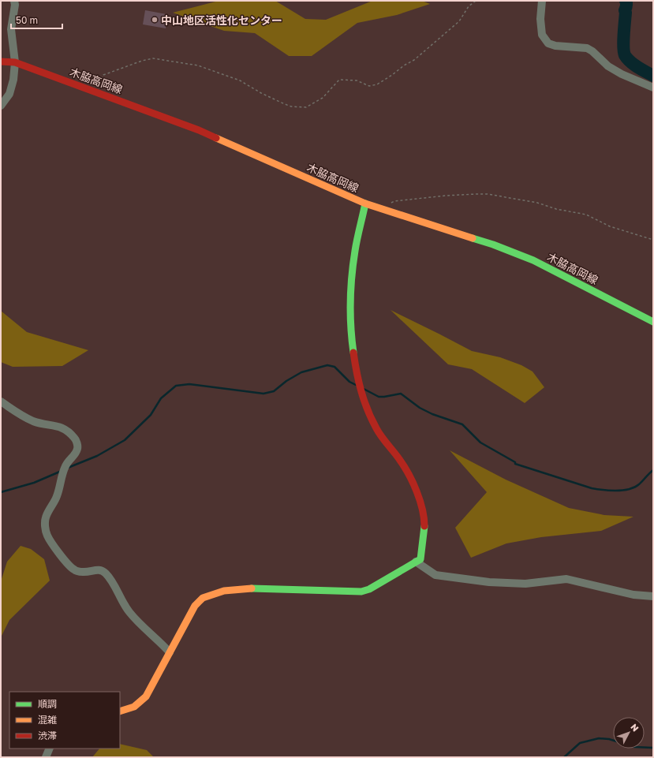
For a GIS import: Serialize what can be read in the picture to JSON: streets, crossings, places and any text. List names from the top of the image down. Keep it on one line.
{"streets":{"street":["木脇高岡線"]},"places":["中山地区活性化センター"],"legend":["順調","混雑","渋滞"],"scale_bar":"50 m","north":"top right"}
